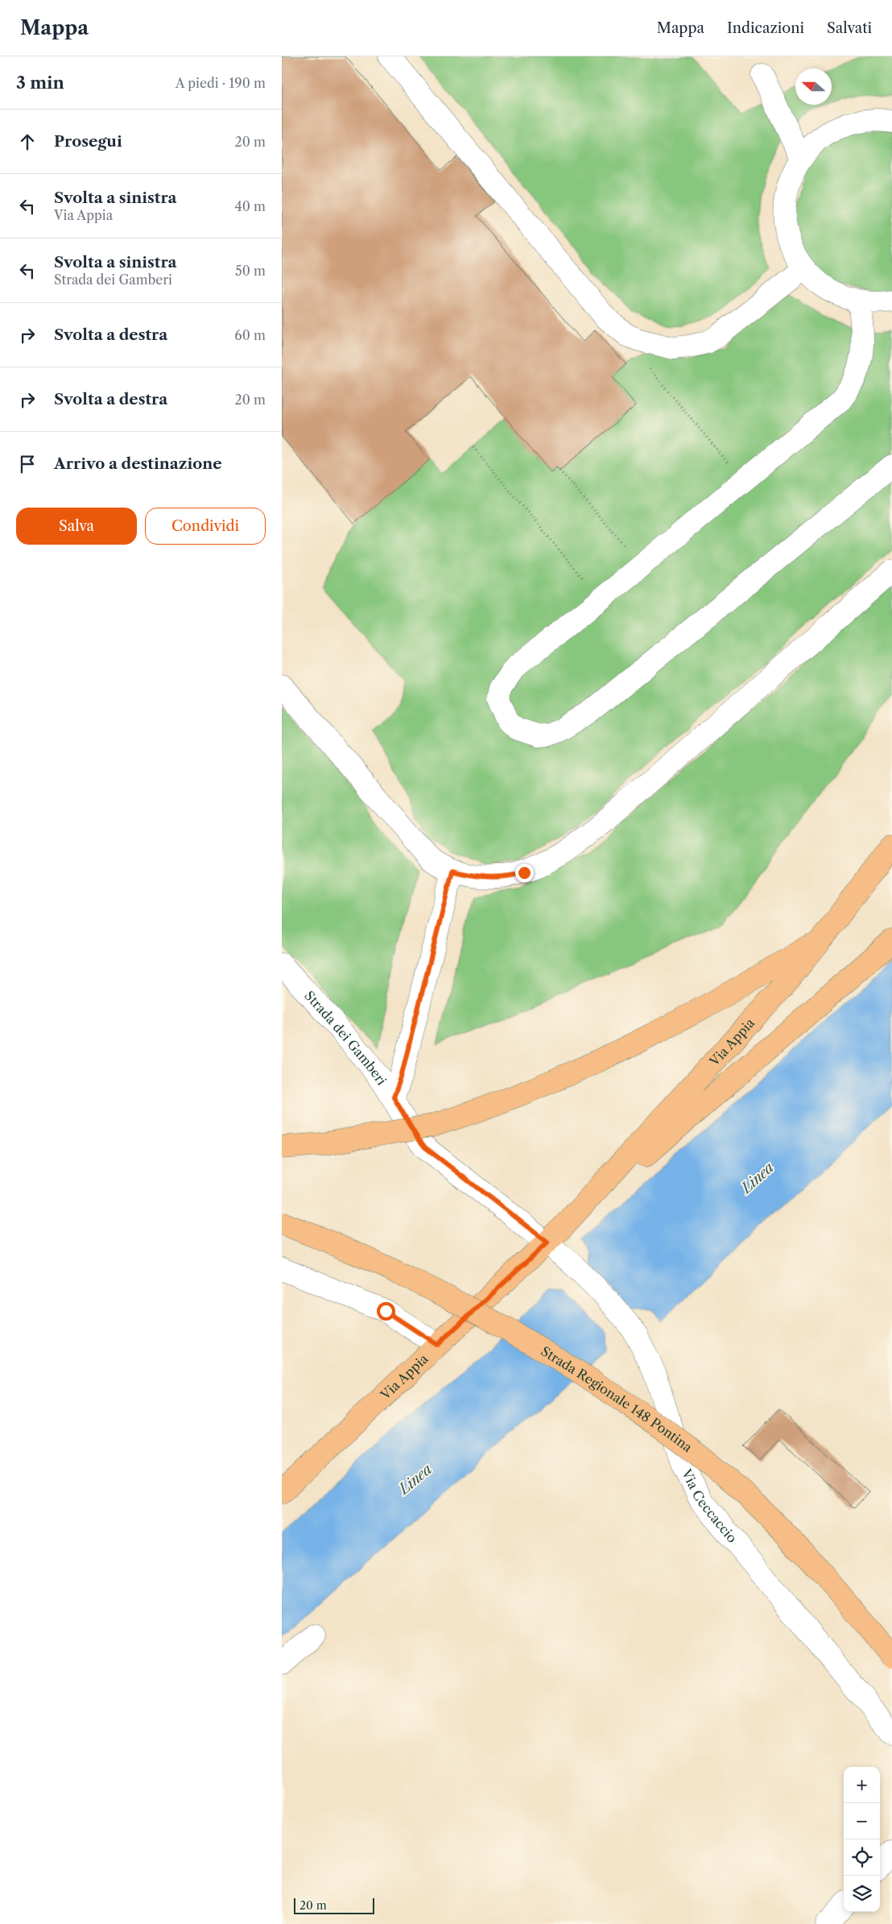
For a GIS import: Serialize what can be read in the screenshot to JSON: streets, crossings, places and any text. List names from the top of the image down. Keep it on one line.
{"streets":{"main road":["Via Appia","Strada Regionale 148 Pontina"],"street":["Strada dei Gamberi","Via Ceccaccio"]},"crossings":[["Strada dei Gamberi","Via Appia"],["Strada dei Gamberi","Via Ceccaccio"],["Via Appia","Via Ceccaccio"]],"water":["Linea"],"scale_bar":"20 m","north":"left","page":{"header":"Mappa","nav":["Mappa","Indicazioni","Salvati"],"heading":["3 min","A piedi · 190 m"],"list":[["Prosegui","20 m"],["Svolta a sinistra","Via Appia","40 m"],["Svolta a sinistra","Strada dei Gamberi","50 m"],["Svolta a destra","60 m"],["Svolta a destra","20 m"],"Arrivo a destinazione"],"buttons":["Salva","Condividi"],"map_buttons":["+","−"],"scale":"20 m"}}
